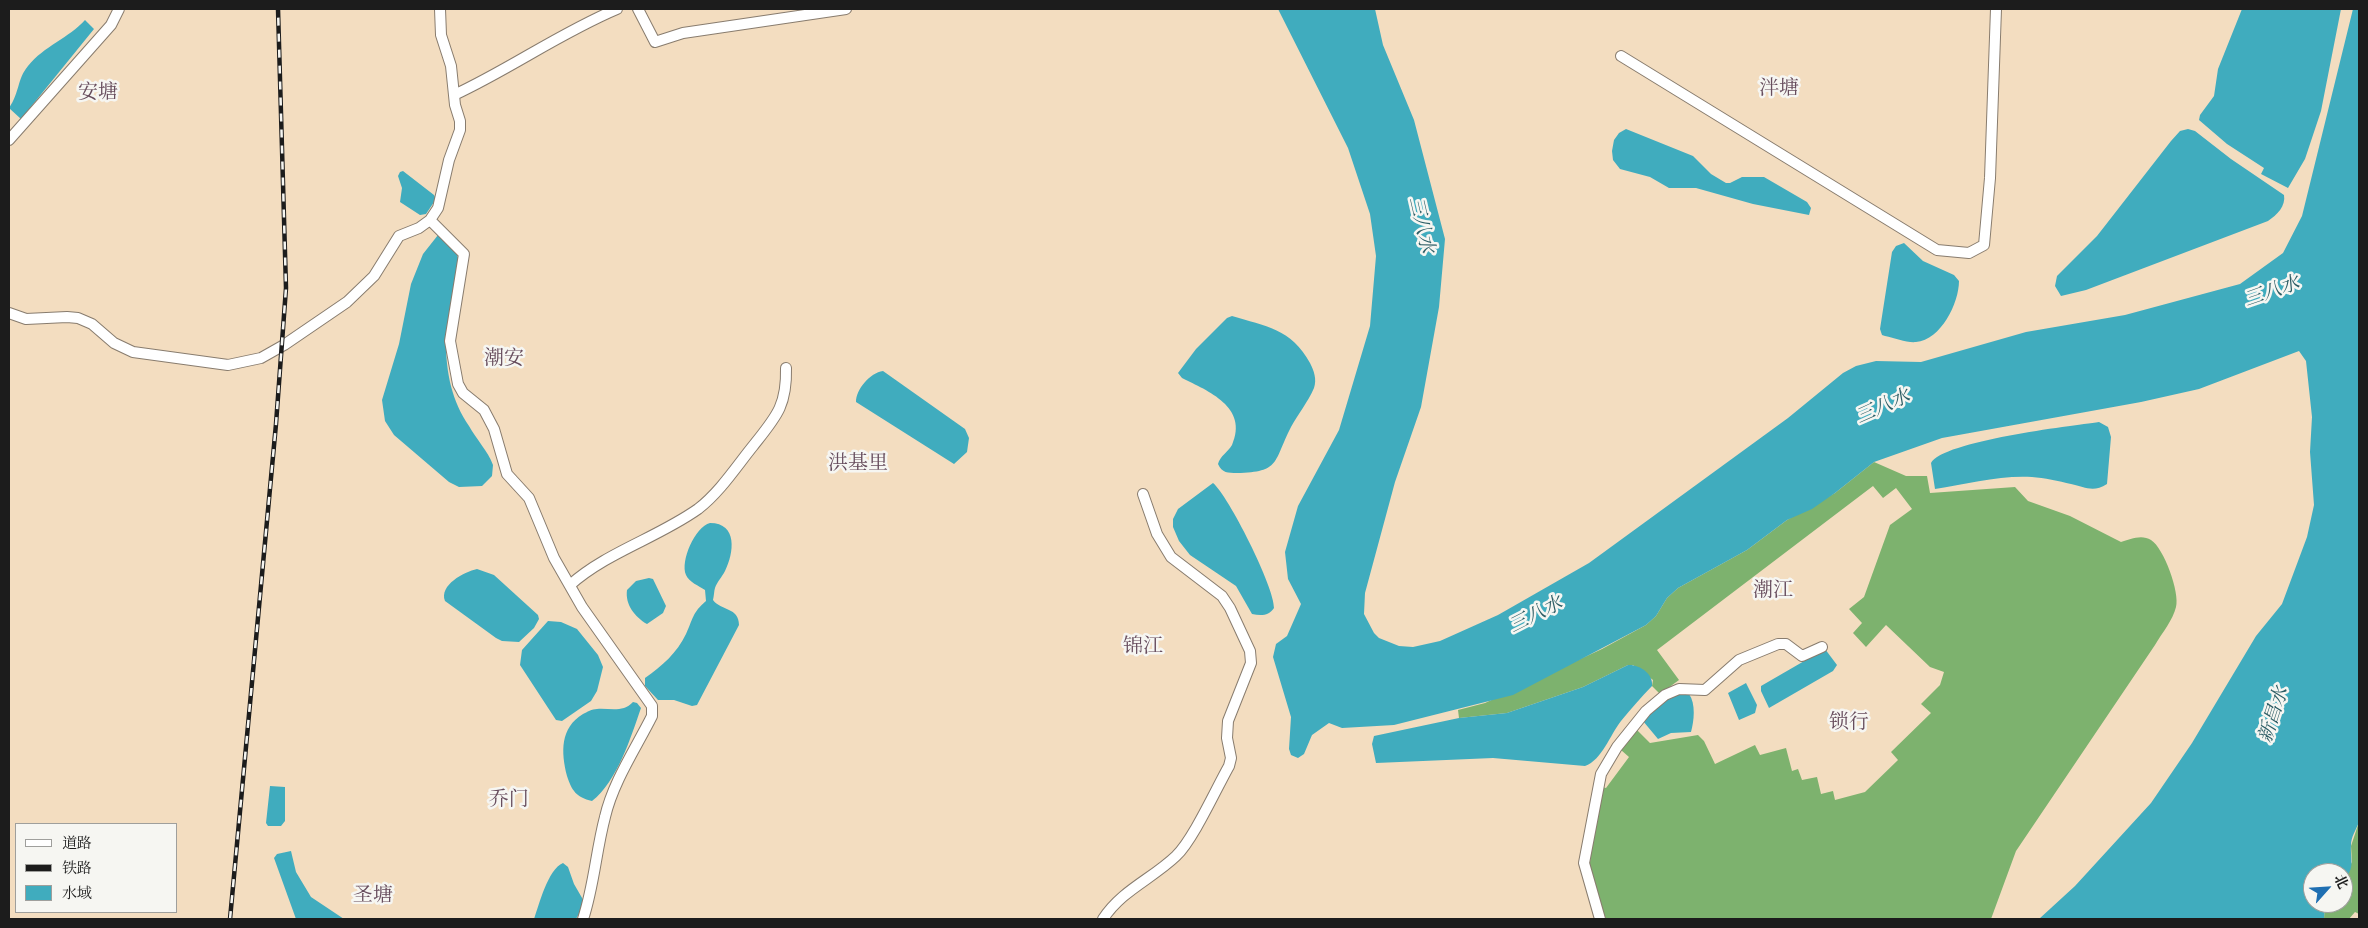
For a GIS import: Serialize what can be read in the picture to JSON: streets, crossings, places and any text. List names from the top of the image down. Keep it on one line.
{"districts":["泮塘","安塘","潮安","洪基里","潮江","锦江","锁行","乔门","圣塘"],"water":["三八水","新昌水"],"legend":["道路","铁路","水域"],"north":"top right"}
